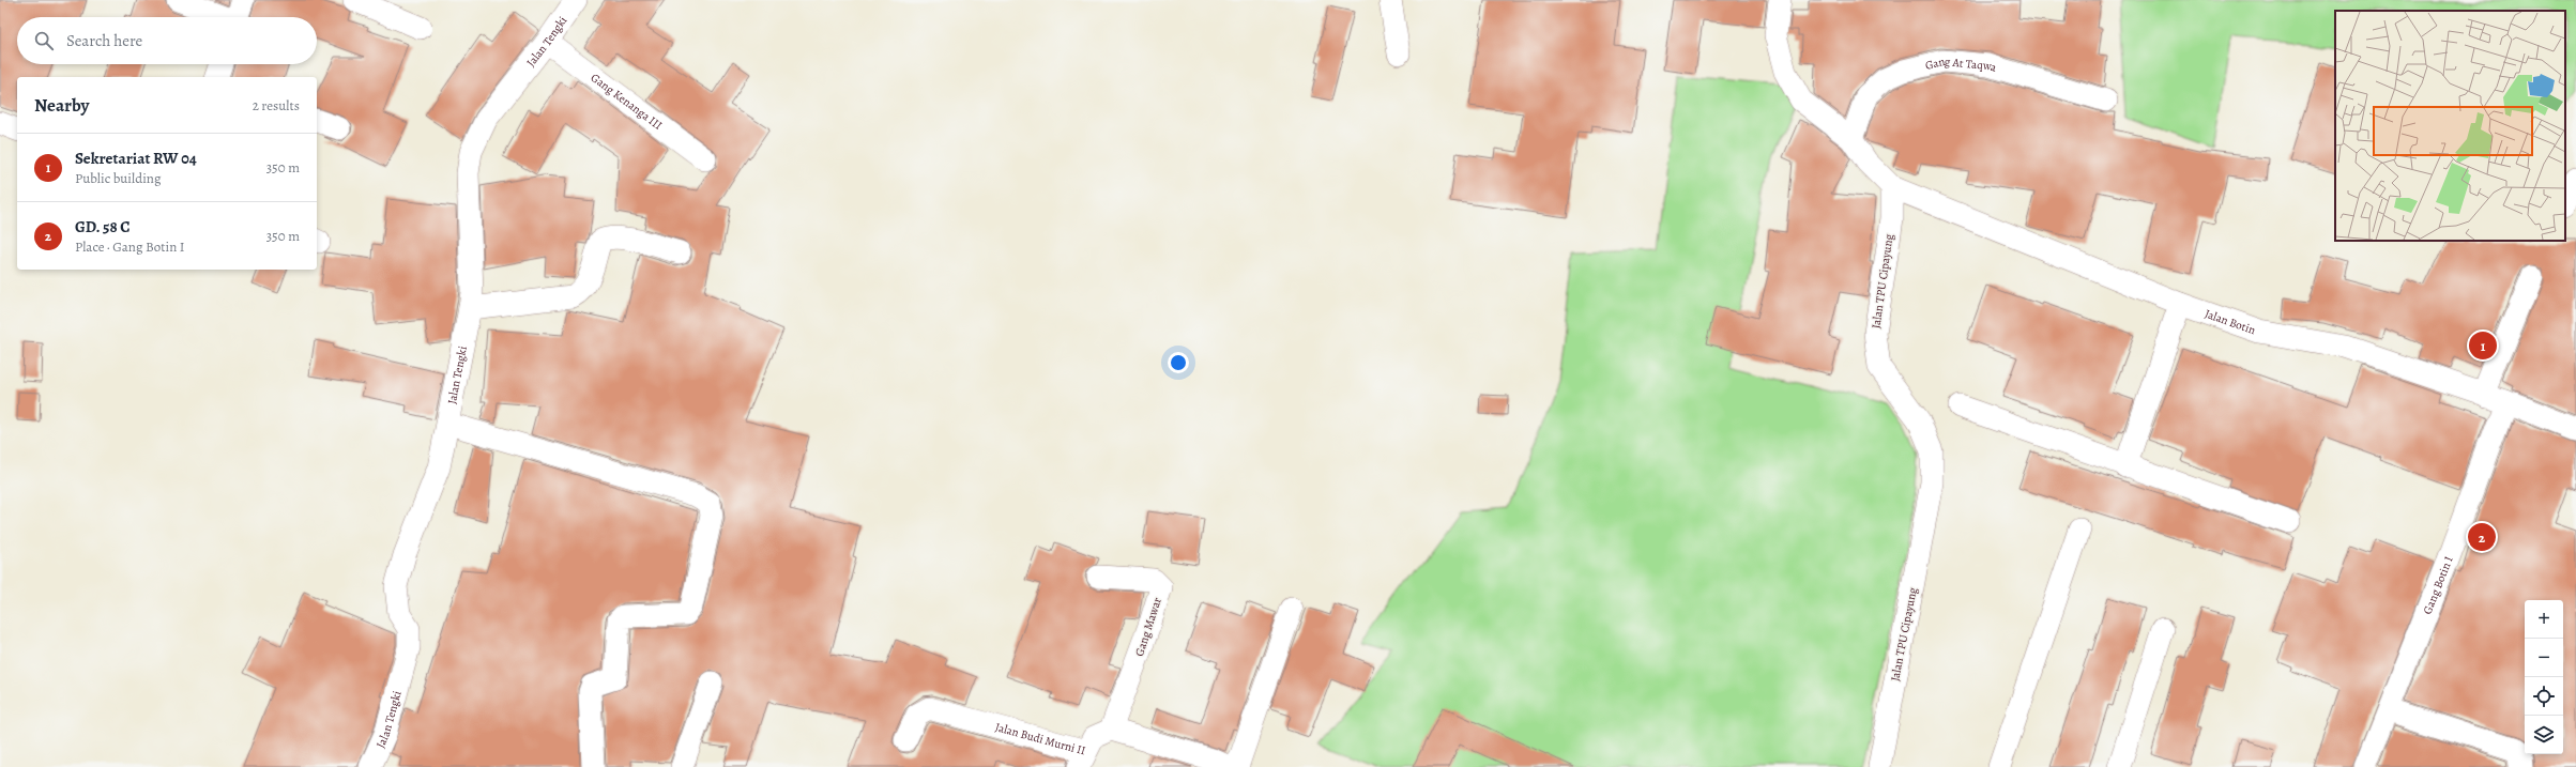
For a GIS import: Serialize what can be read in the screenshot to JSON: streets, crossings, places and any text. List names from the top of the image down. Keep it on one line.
{"streets":{"street":["Jalan Tengki","Gang At Taqwa","Gang Kenanga III","Jalan TPU Cipayung","Jalan Botin","Gang Botin I","Gang Mawar","Jalan Budi Murni II"]},"crossings":[["Jalan Tengki","Gang Kenanga III"],["Jalan TPU Cipayung","Jalan Botin"],["Jalan Botin","Gang Botin I"],["Gang Mawar","Jalan Budi Murni II"]],"page":{"search":"Search here","heading":["Nearby","2 results"],"list":[{"mark":"1","name":"Sekretariat RW 04","note":"Public building","value":"350 m"},{"mark":"2","name":"GD. 58 C","note":"Place · Gang Botin I","value":"350 m"}],"pins":["1","2"],"map_buttons":["+","−"]}}
